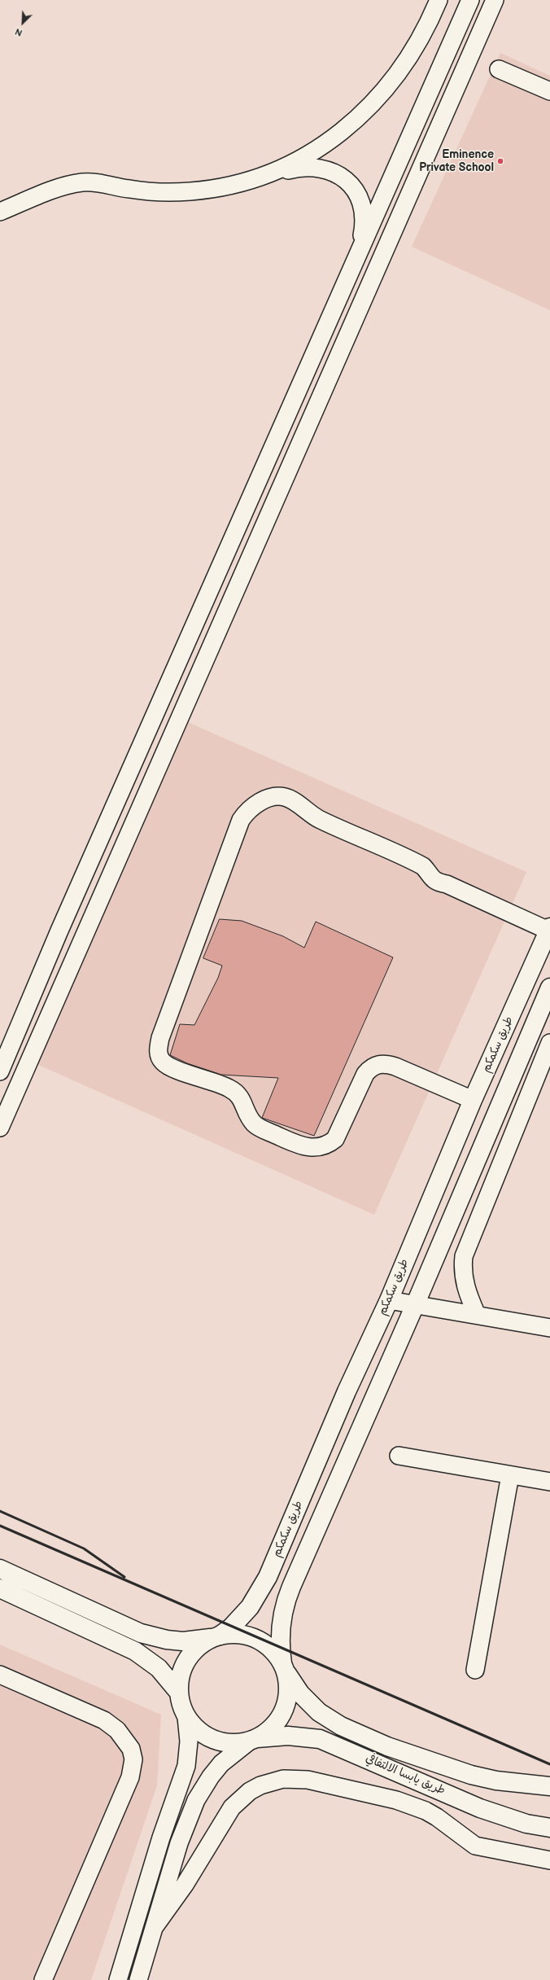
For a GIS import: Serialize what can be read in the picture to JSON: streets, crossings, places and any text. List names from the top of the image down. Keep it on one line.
{"streets":{"main road":["طريق سكمكم","طريق يابسا الالتفافي"]},"crossings":[["طريق سكمكم","طريق يابسا الالتفافي"]],"places":["Eminence Private School"],"north":"bottom left"}
